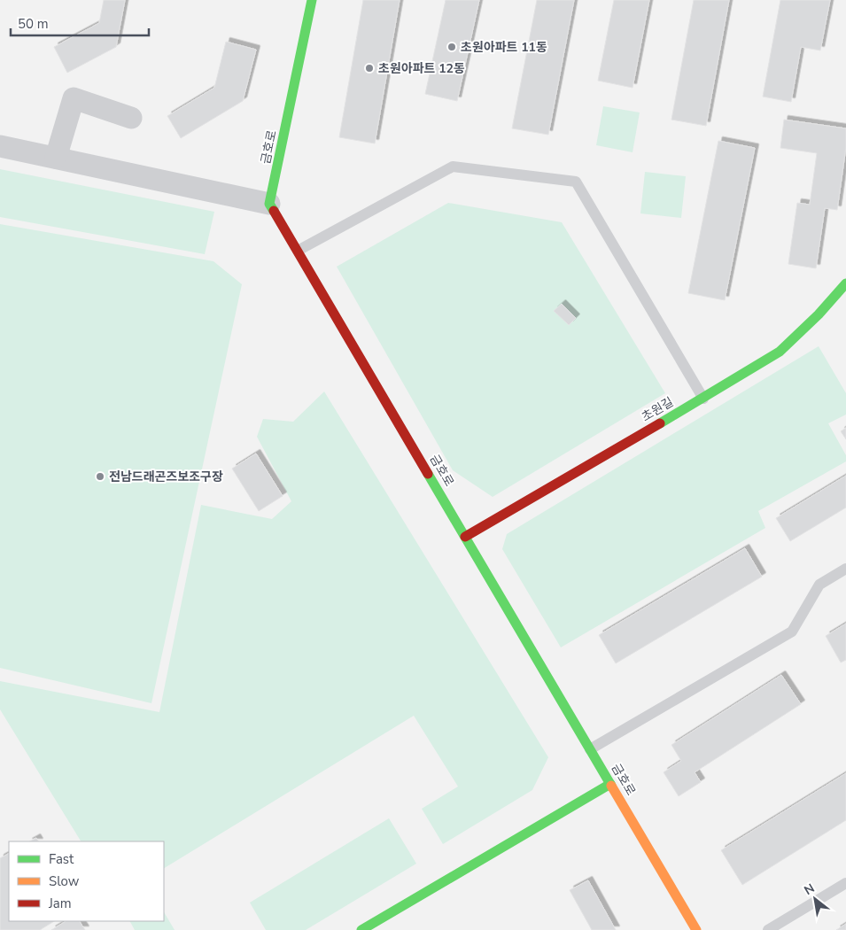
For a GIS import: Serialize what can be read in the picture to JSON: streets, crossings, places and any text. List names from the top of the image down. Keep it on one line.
{"streets":{"street":["금호로","초원길"]},"crossings":[["금호로","초원길"]],"places":["초원아파트 11동","초원아파트 12동","전남드래곤즈보조구장"],"legend":["Fast","Slow","Jam"],"scale_bar":"50 m","north":"top left"}
